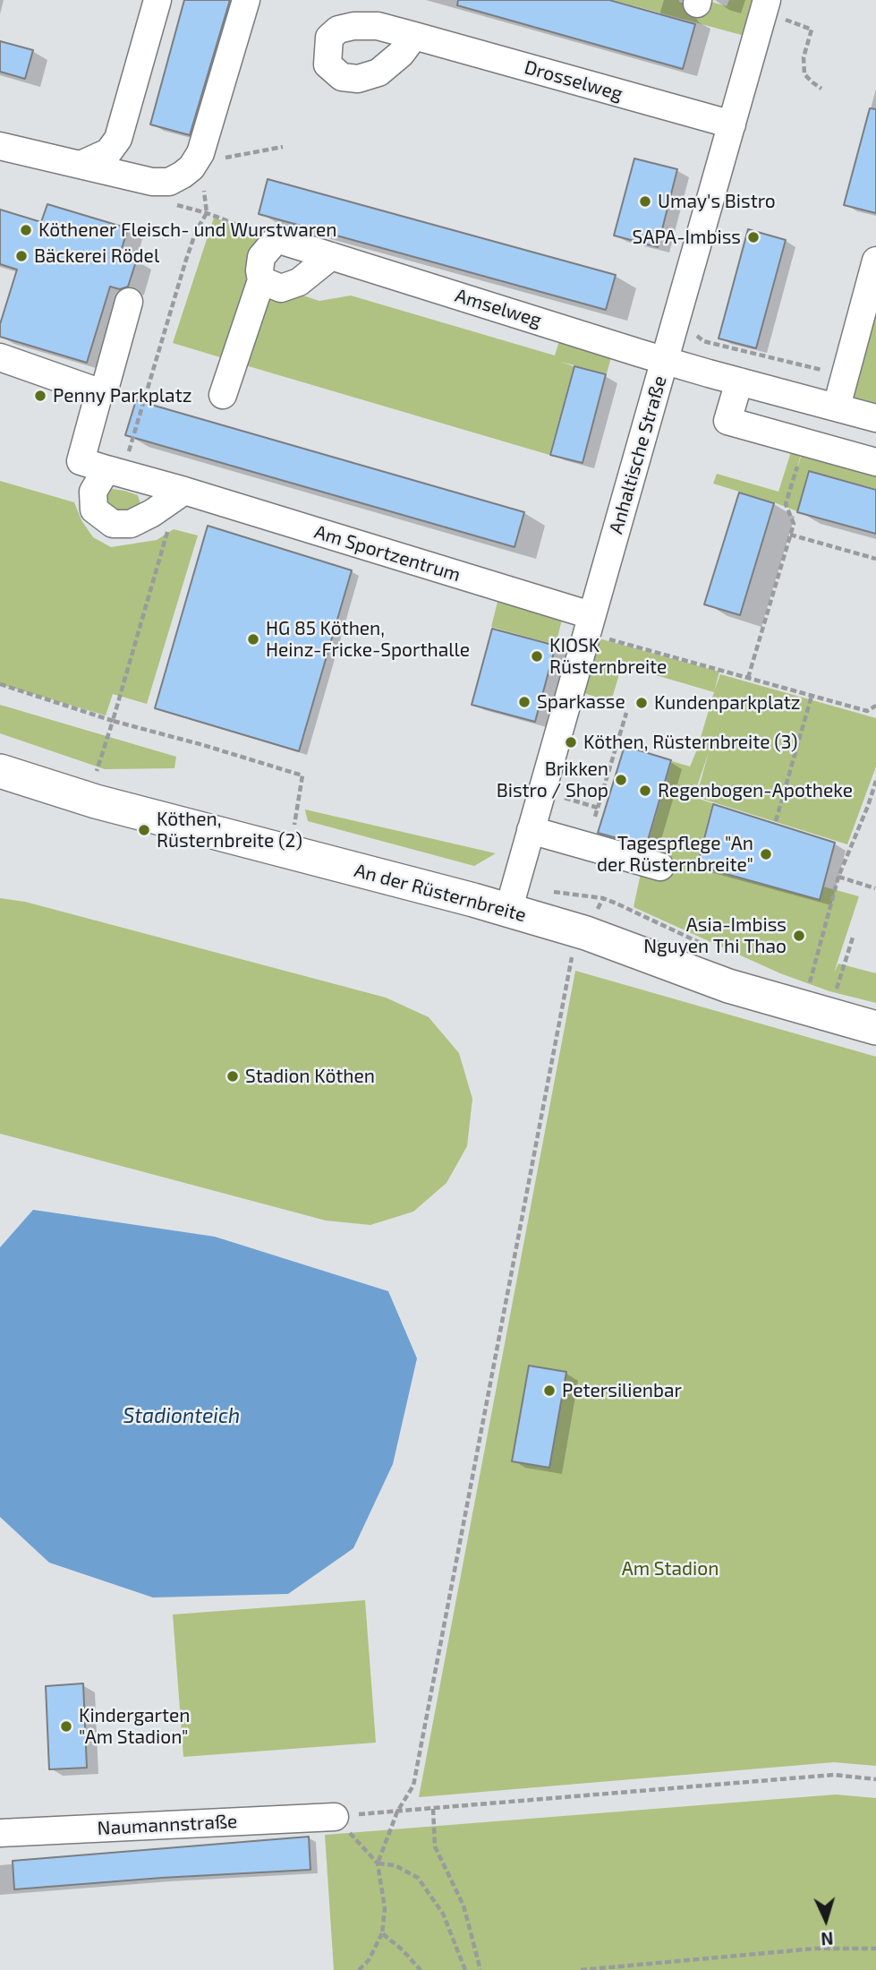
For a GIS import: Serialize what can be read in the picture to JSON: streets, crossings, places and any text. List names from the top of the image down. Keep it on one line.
{"streets":{"main road":["An der Rüsternbreite"],"street":["Drosselweg","Amselweg","Anhaltische Straße","Am Sportzentrum","Naumannstraße"]},"crossings":[["Drosselweg","Anhaltische Straße"],["Amselweg","Anhaltische Straße"],["Anhaltische Straße","Am Sportzentrum"],["Anhaltische Straße","An der Rüsternbreite"]],"water":["Stadionteich"],"parks":["Am Stadion"],"places":["Umay's Bistro","Köthener Fleisch- und Wurstwaren","SAPA-Imbiss","Bäckerei Rödel","Penny Parkplatz","HG 85 Köthen, Heinz-Fricke-Sporthalle","KIOSK Rüsternbreite","Sparkasse","Kundenparkplatz","Köthen, Rüsternbreite (3)","Brikken Bistro / Shop","Regenbogen-Apotheke","Köthen, Rüsternbreite (2)","Tagespflege \"An der Rüsternbreite\"","Asia-Imbiss Nguyen Thi Thao","Stadion Köthen","Petersilienbar","Kindergarten \"Am Stadion\""],"north":"bottom"}
